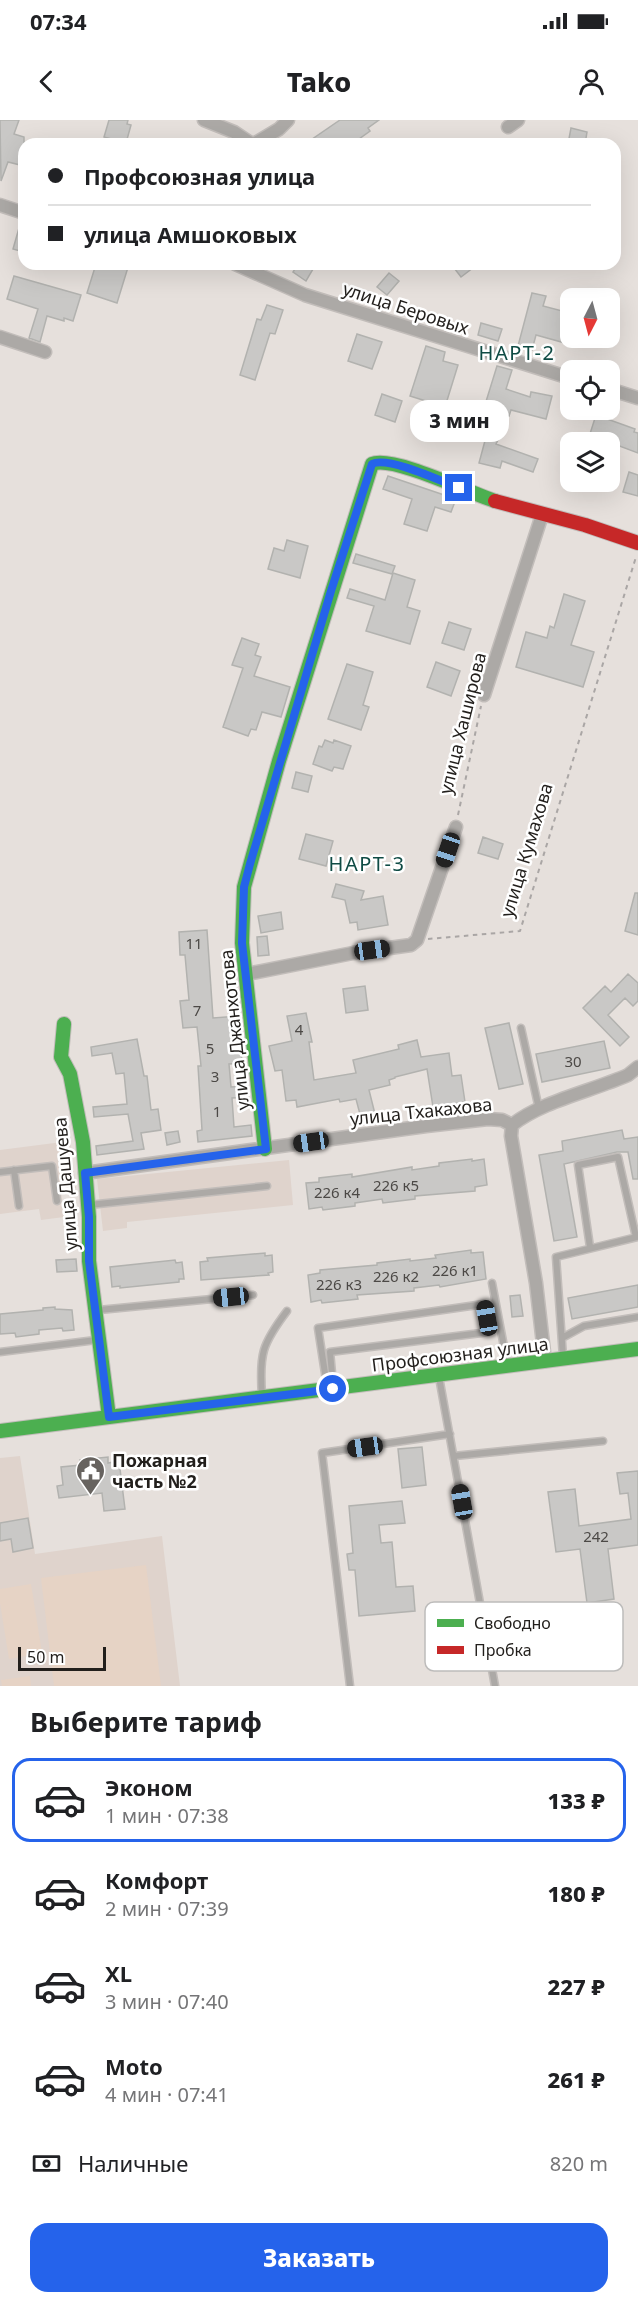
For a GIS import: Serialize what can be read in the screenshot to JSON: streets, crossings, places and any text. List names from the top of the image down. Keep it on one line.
{"streets":{"street":["улица Беровых","улица Хаширова","улица Джанхотова","улица Тхакахова","улица Дашуева","Профсоюзная улица"],"path":["улица Кумахова"]},"crossings":[["улица Хаширова","улица Джанхотова"],["улица Джанхотова","улица Тхакахова"],["улица Дашуева","Профсоюзная улица"]],"districts":["НАРТ-2","НАРТ-3"],"places":{"public building":["Пожарная часть №2"]},"house_numbers":["11","7","4","5","30","3","1","226 к5","226 к4","226 к1","226 к2","226 к3","242"],"legend":["Свободно","Пробка"],"scale_bar":"50 m","north":"bottom","page":{"status":"07:34","header":"Tako","banner":["Профсоюзная улица","улица Амшоковых"],"bubble":"3 мин","scale":"50 m","heading":"Выберите тариф","list":[{"name":"Эконом","note":"1 мин · 07:38","value":"133 ₽"},{"name":"Комфорт","note":"2 мин · 07:39","value":"180 ₽"},{"name":"XL","note":"3 мин · 07:40","value":"227 ₽"},{"name":"Moto","note":"4 мин · 07:41","value":"261 ₽"}],"pay":["Наличные","820 m"],"buttons":"Заказать"}}
